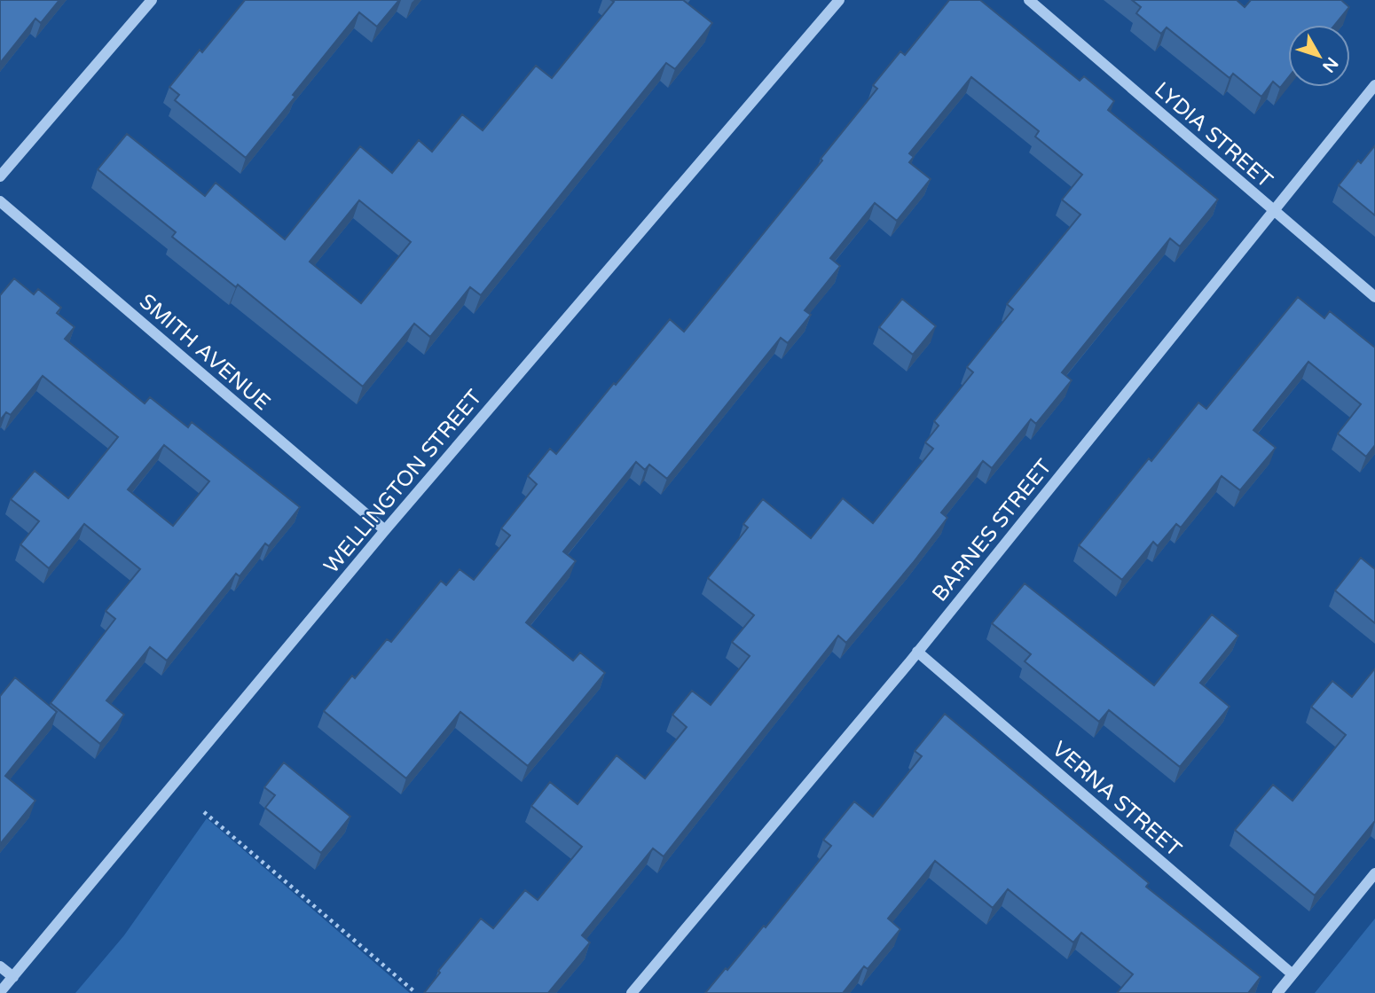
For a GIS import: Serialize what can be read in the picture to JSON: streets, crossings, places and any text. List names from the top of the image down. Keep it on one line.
{"streets":{"street":["LYDIA STREET","SMITH AVENUE","WELLINGTON STREET","BARNES STREET","VERNA STREET"]},"crossings":[["LYDIA STREET","BARNES STREET"],["SMITH AVENUE","WELLINGTON STREET"],["BARNES STREET","VERNA STREET"]],"north":"bottom right"}
